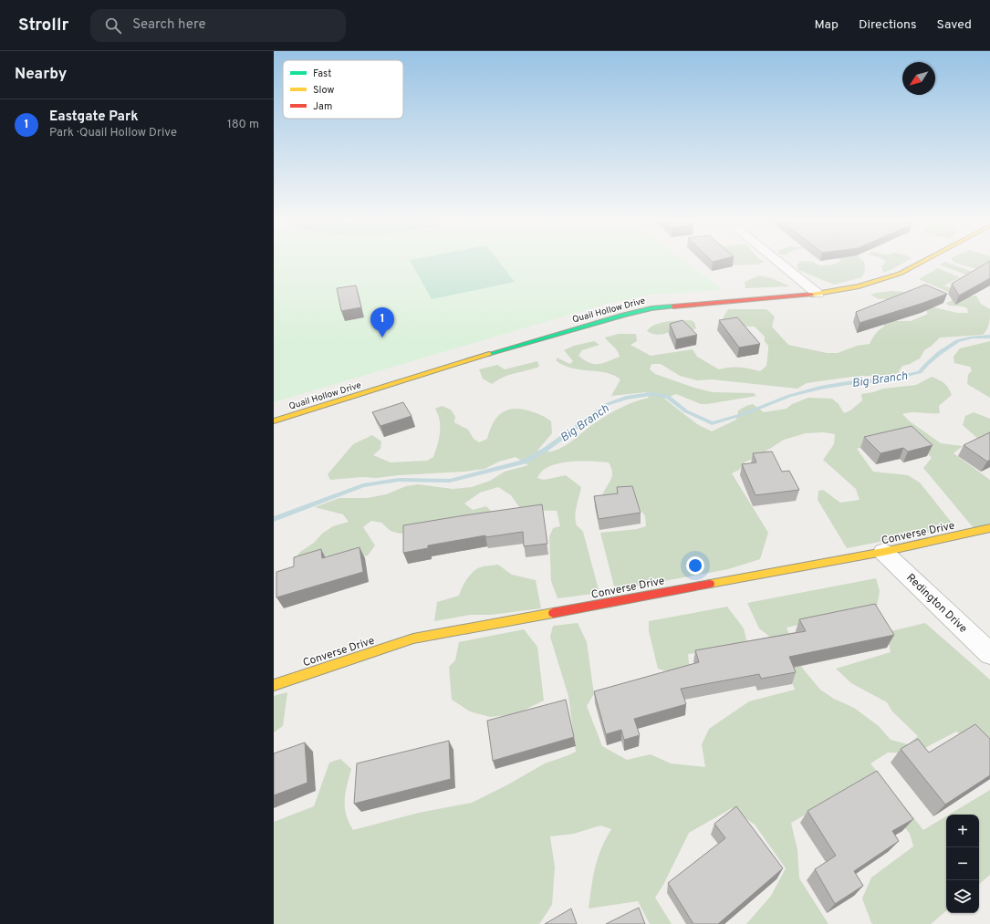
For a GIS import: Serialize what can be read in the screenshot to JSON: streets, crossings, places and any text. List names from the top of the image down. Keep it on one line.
{"streets":{"street":["Quail Hollow Drive","Converse Drive","Redington Drive"]},"crossings":[["Converse Drive","Redington Drive"]],"water":["Big Branch"],"legend":["Fast","Slow","Jam"],"north":"bottom left","page":{"header":"Strollr","search":"Search here","nav":["Map","Directions","Saved"],"heading":"Nearby","list":[{"mark":"1","name":"Eastgate Park","note":"Park · Quail Hollow Drive","value":"180 m"}],"pins":"1","map_buttons":["+","−"]}}
